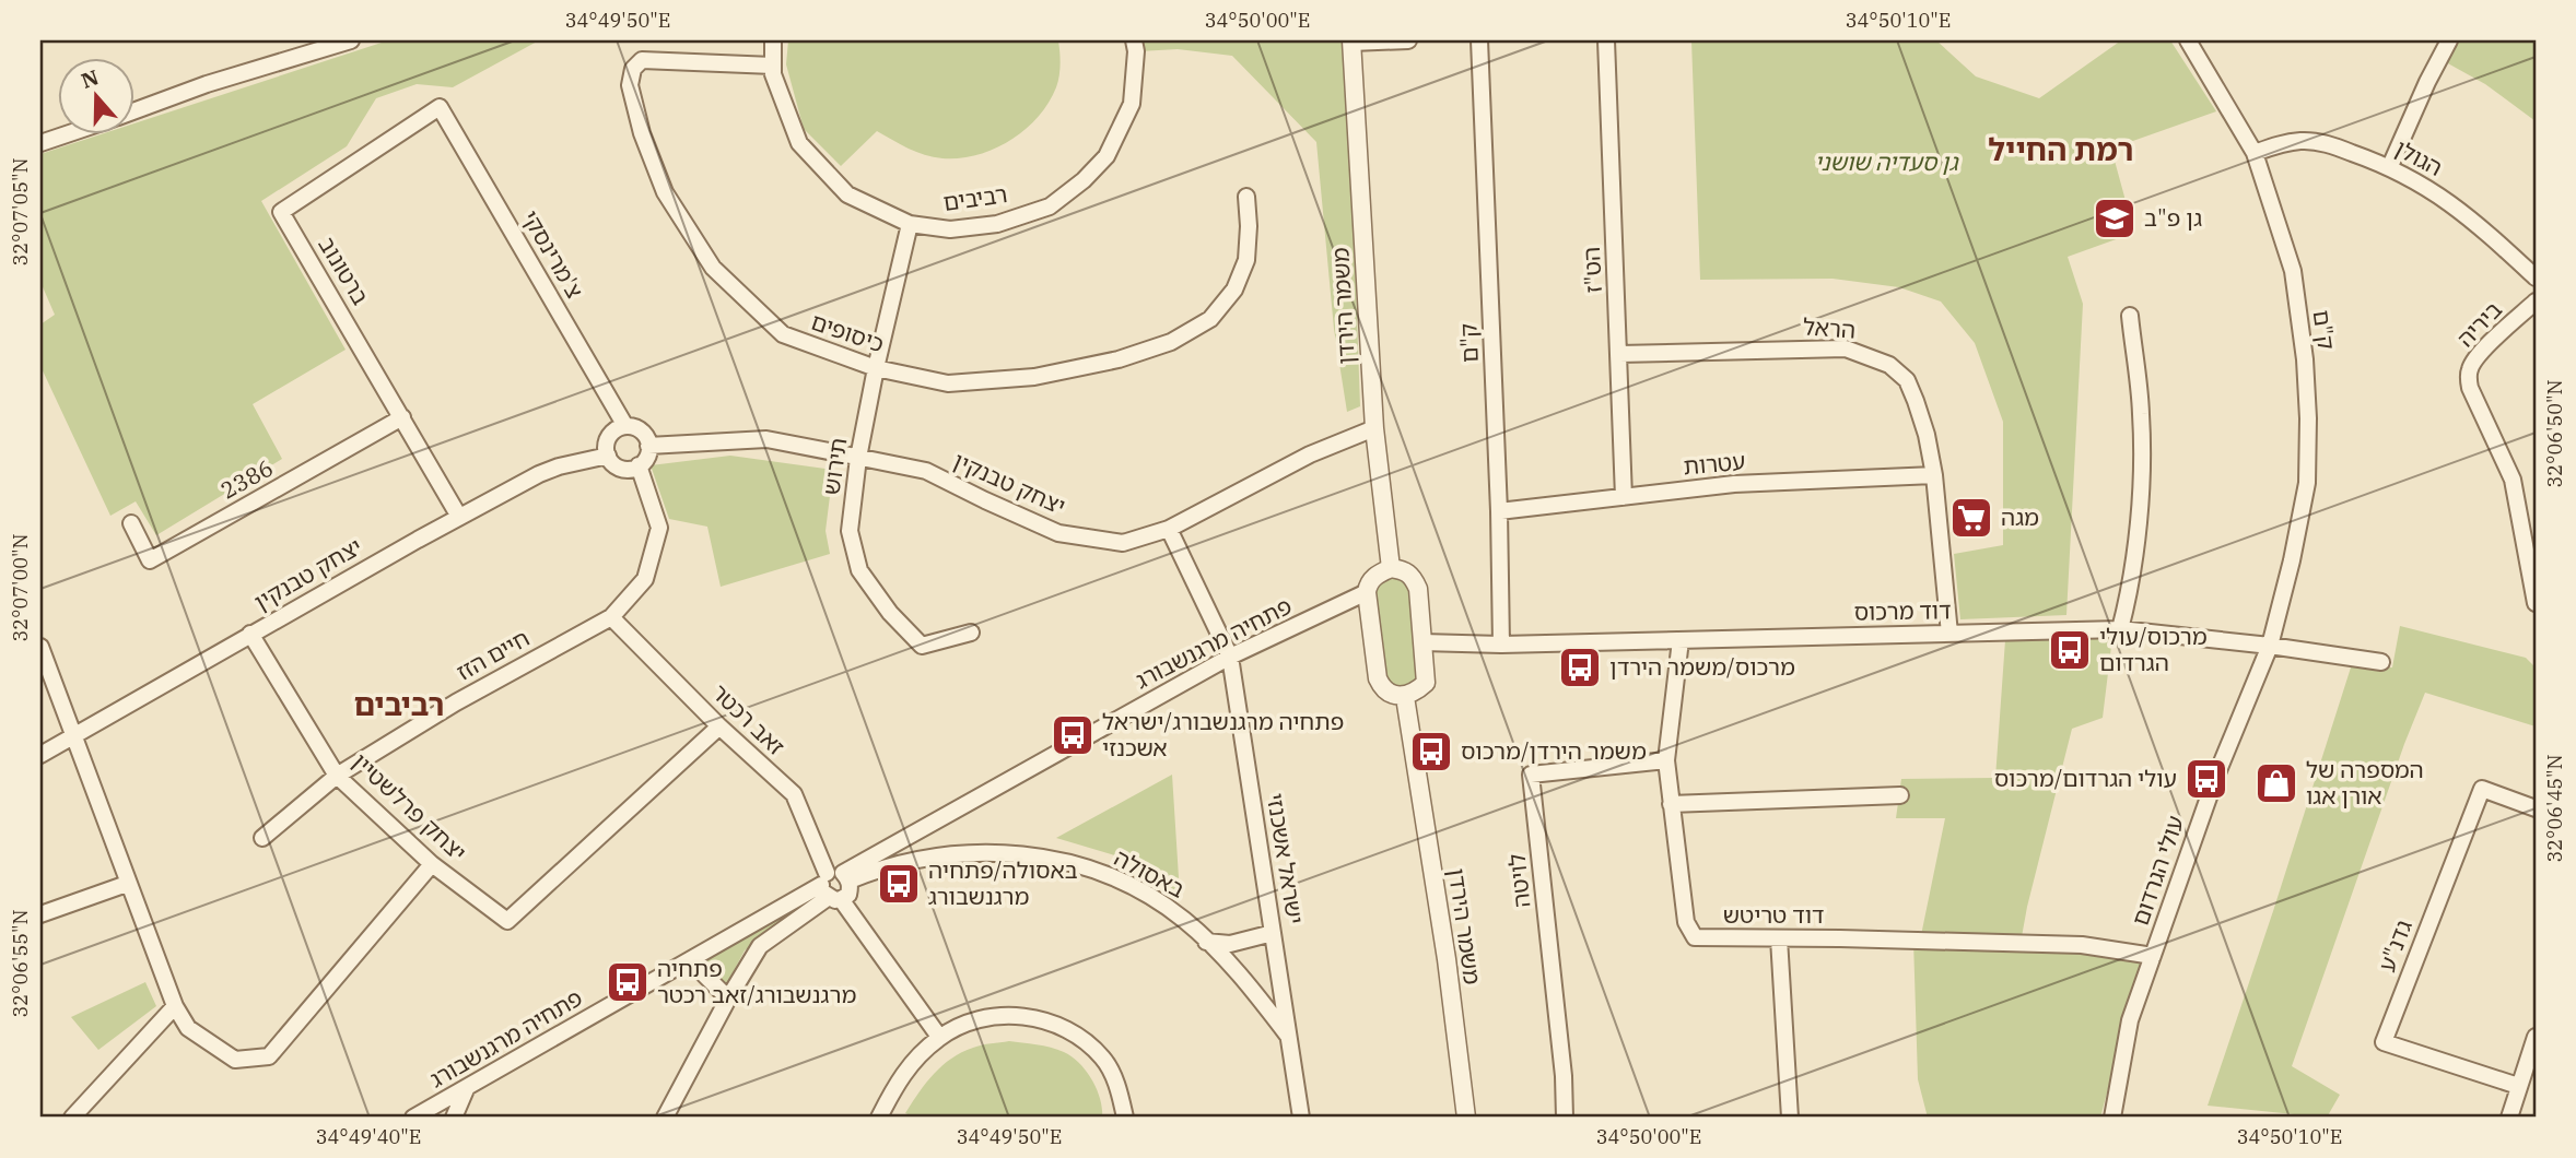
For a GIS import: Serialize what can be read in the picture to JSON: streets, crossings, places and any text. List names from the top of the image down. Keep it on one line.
{"streets":{"street":["הגולן","רביבים","צ'מרינסקי","הט\"ז","ברטונוב","משמר הירדן","ביריה","הראל","ק\"ם","כיסופים","עטרות","תירוש","2386","יצחק טבנקין","דוד מרכוס","פתחיה מרגנשבורג","חיים הזז","זאב רכטר","יצחק פרלשטיין","ישראל אשכנזי","עולי הגרדום","באסולה","לויטה","דוד טריטש","גדנ\"ע"]},"crossings":[["הגולן","ק\"ם"],["רביבים","כיסופים"],["רביבים","תירוש"],["צ'מרינסקי","ברטונוב"],["צ'מרינסקי","יצחק טבנקין"],["צ'מרינסקי","חיים הזז"],["הט\"ז","הראל"],["הט\"ז","עטרות"],["ברטונוב","2386"],["ברטונוב","יצחק טבנקין"],["משמר הירדן","יצחק טבנקין"],["הראל","עטרות"],["הראל","דוד מרכוס"],["ק\"ם","עטרות"],["ק\"ם","דוד מרכוס"],["ק\"ם","עולי הגרדום"],["כיסופים","תירוש"],["תירוש","יצחק טבנקין"],["יצחק טבנקין","חיים הזז"],["יצחק טבנקין","יצחק פרלשטיין"],["יצחק טבנקין","ישראל אשכנזי"],["דוד מרכוס","עולי הגרדום"],["דוד מרכוס","דוד טריטש"],["פתחיה מרגנשבורג","זאב רכטר"],["פתחיה מרגנשבורג","ישראל אשכנזי"],["פתחיה מרגנשבורג","באסולה"],["חיים הזז","זאב רכטר"],["חיים הזז","יצחק פרלשטיין"],["זאב רכטר","יצחק פרלשטיין"],["זאב רכטר","באסולה"],["ישראל אשכנזי","באסולה"],["עולי הגרדום","דוד טריטש"],["לויטה","דוד טריטש"]],"districts":["רמת החייל","רביבים"],"parks":["גן סעדיה שושני"],"places":{"school or university":["גן פ\"ב"],"supermarket":["מגה"],"bus stop":["מרכוס/עולי הגרדום","מרכוס/משמר הירדן","פתחיה מרגנשבורג/ישראל אשכנזי","משמר הירדן/מרכוס","עולי הגרדום/מרכוס","באסולה/פתחיה מרגנשבורג","פתחיה מרגנשבורג/זאב רכטר"],"shop":["המספרה של אורן אגו"]},"north":"top","coordinates":["34°49'50\"E","34°50'00\"E","34°50'10\"E","32°07'05\"N","32°06'50\"N","32°07'00\"N","32°06'45\"N","32°06'55\"N","34°49'40\"E"]}
